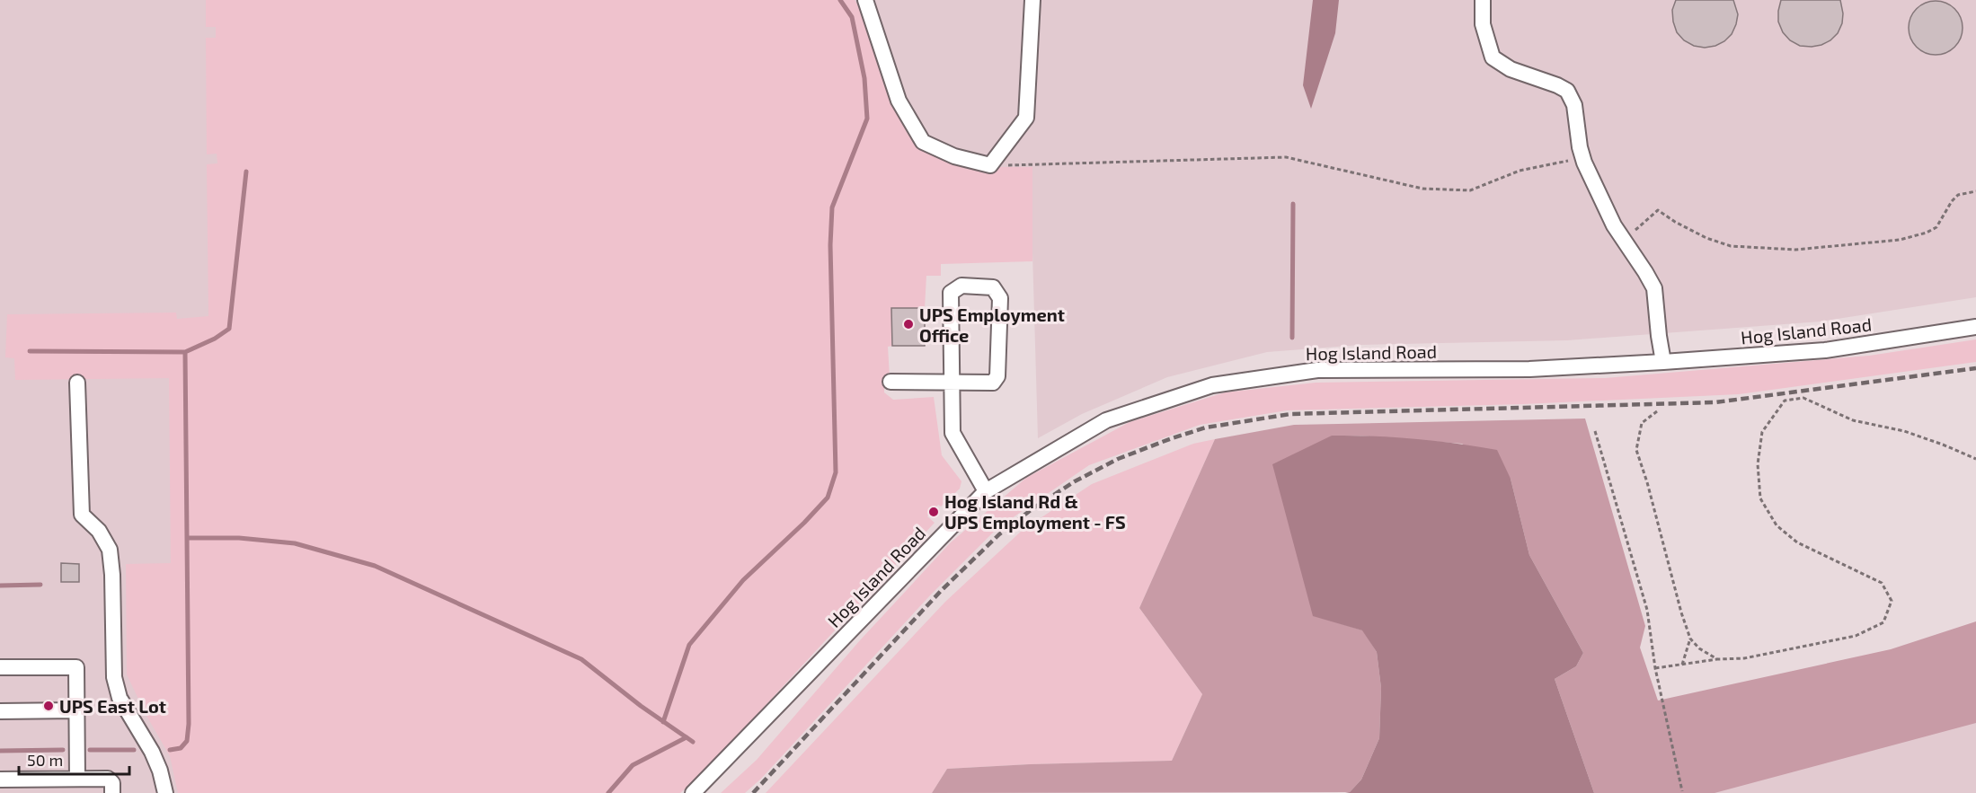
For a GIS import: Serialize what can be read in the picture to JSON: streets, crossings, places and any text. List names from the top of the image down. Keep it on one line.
{"streets":{"street":["Hog Island Road"]},"places":["UPS Employment Office","Hog Island Rd & UPS Employment - FS","UPS East Lot"],"scale_bar":"50 m"}
